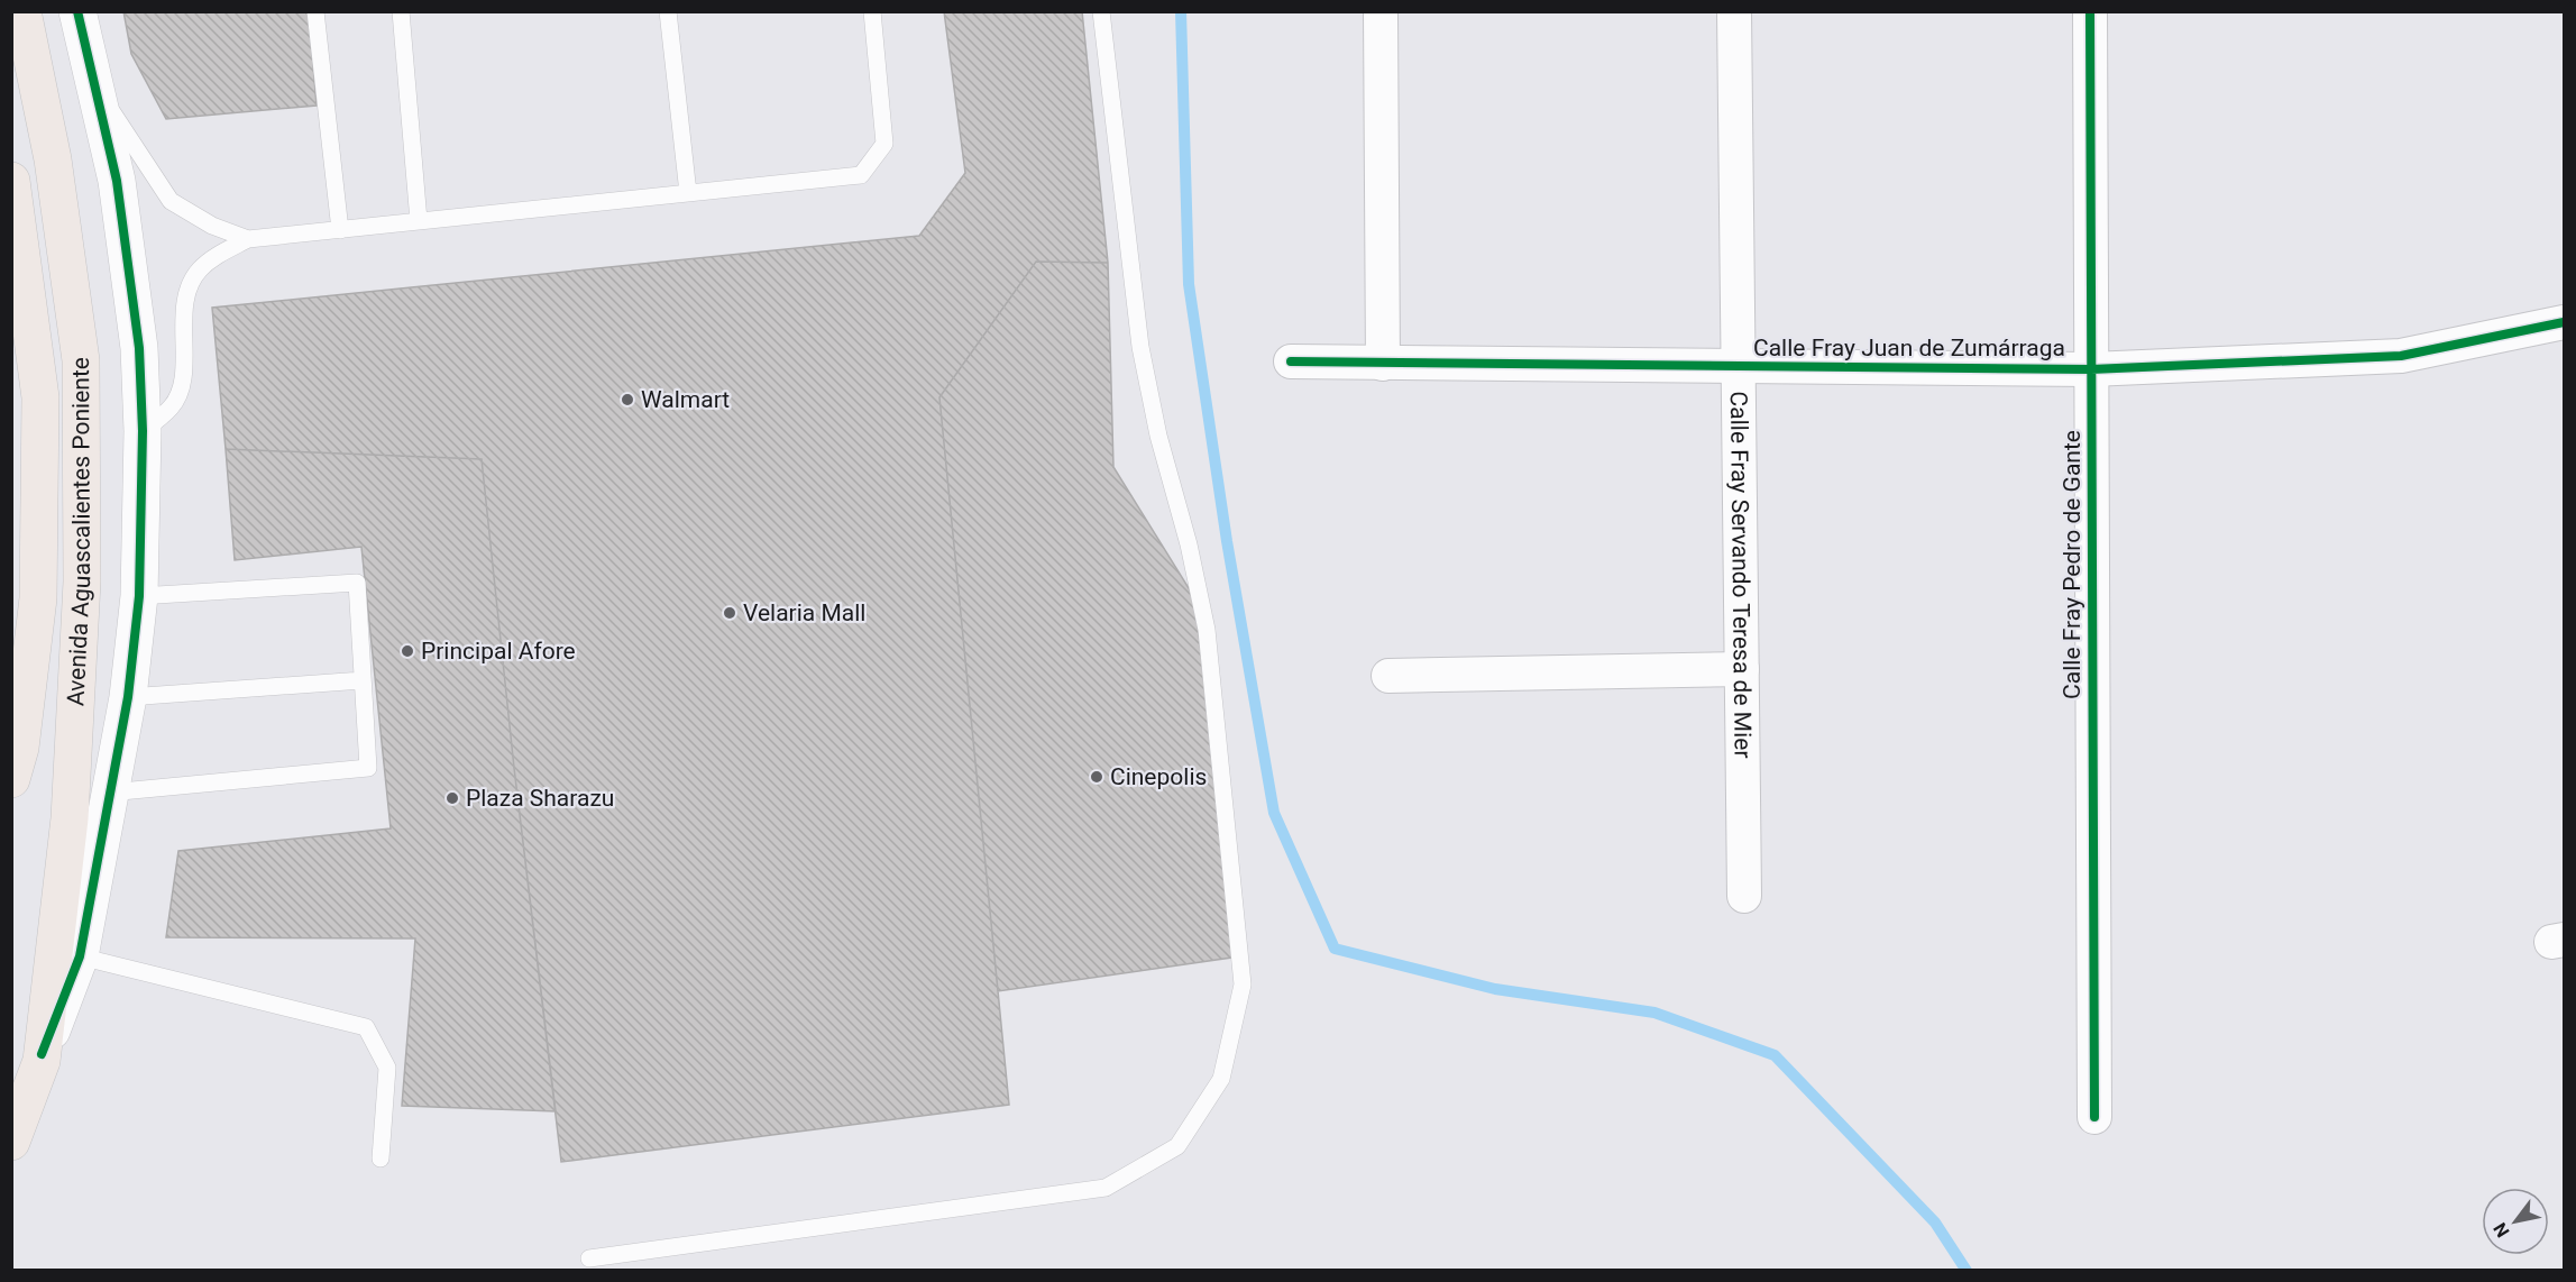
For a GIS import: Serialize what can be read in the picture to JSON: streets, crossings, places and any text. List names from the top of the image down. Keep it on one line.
{"streets":{"main road":["Avenida Aguascalientes Poniente"],"street":["Calle Fray Juan de Zumárraga","Calle Fray Pedro de Gante","Calle Fray Servando Teresa de Mier"]},"crossings":[["Calle Fray Juan de Zumárraga","Calle Fray Pedro de Gante"],["Calle Fray Juan de Zumárraga","Calle Fray Servando Teresa de Mier"]],"places":["Walmart","Velaria Mall","Principal Afore","Cinepolis","Plaza Sharazu"],"north":"bottom left"}
